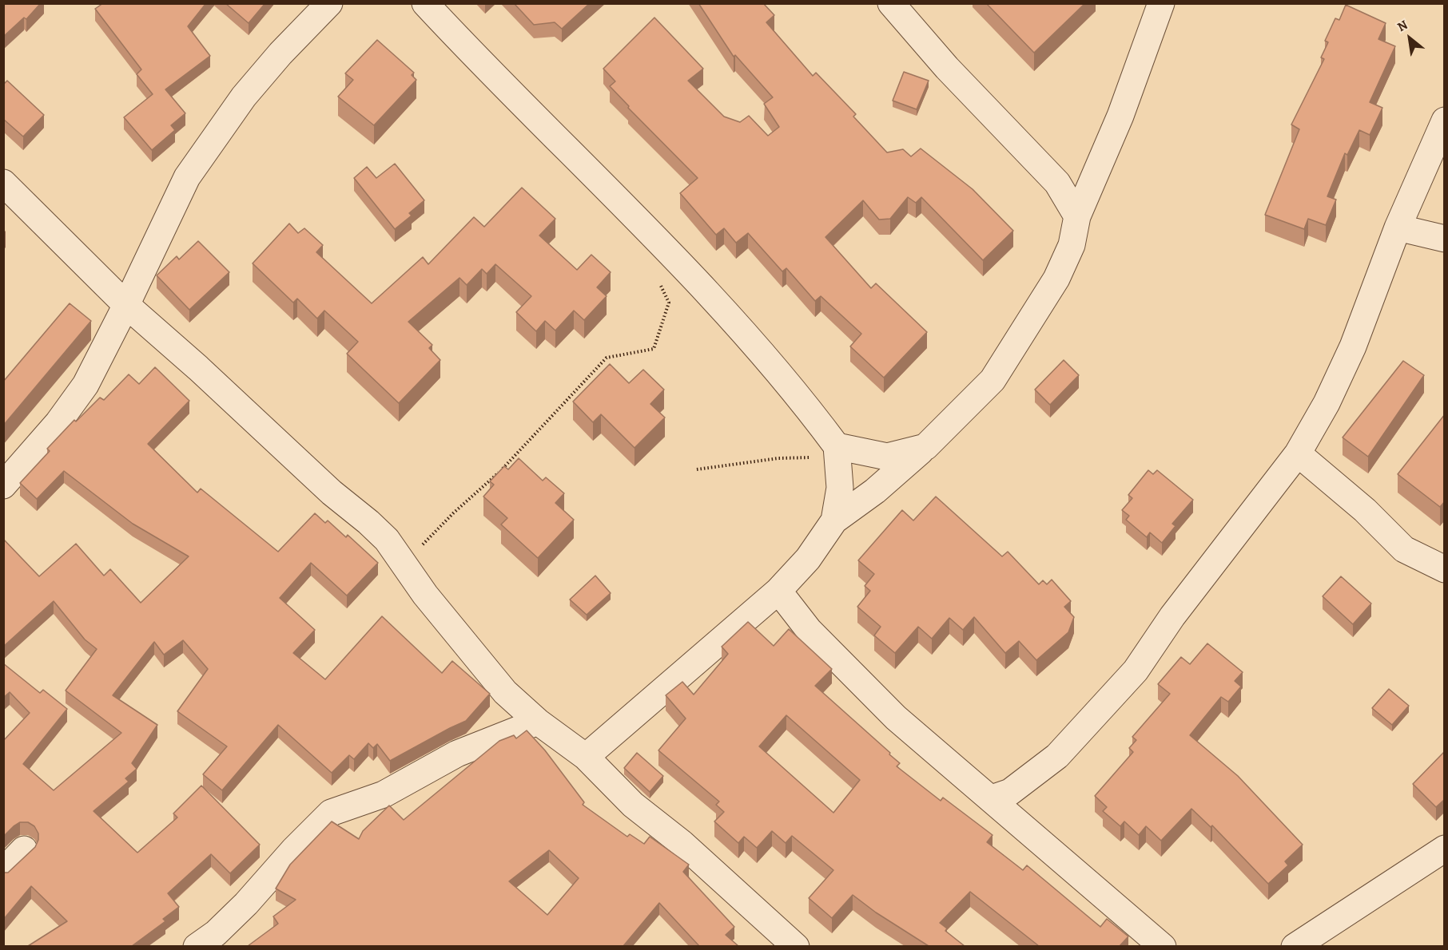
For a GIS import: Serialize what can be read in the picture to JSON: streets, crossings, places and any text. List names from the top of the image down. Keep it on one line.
{"north":"top left"}
